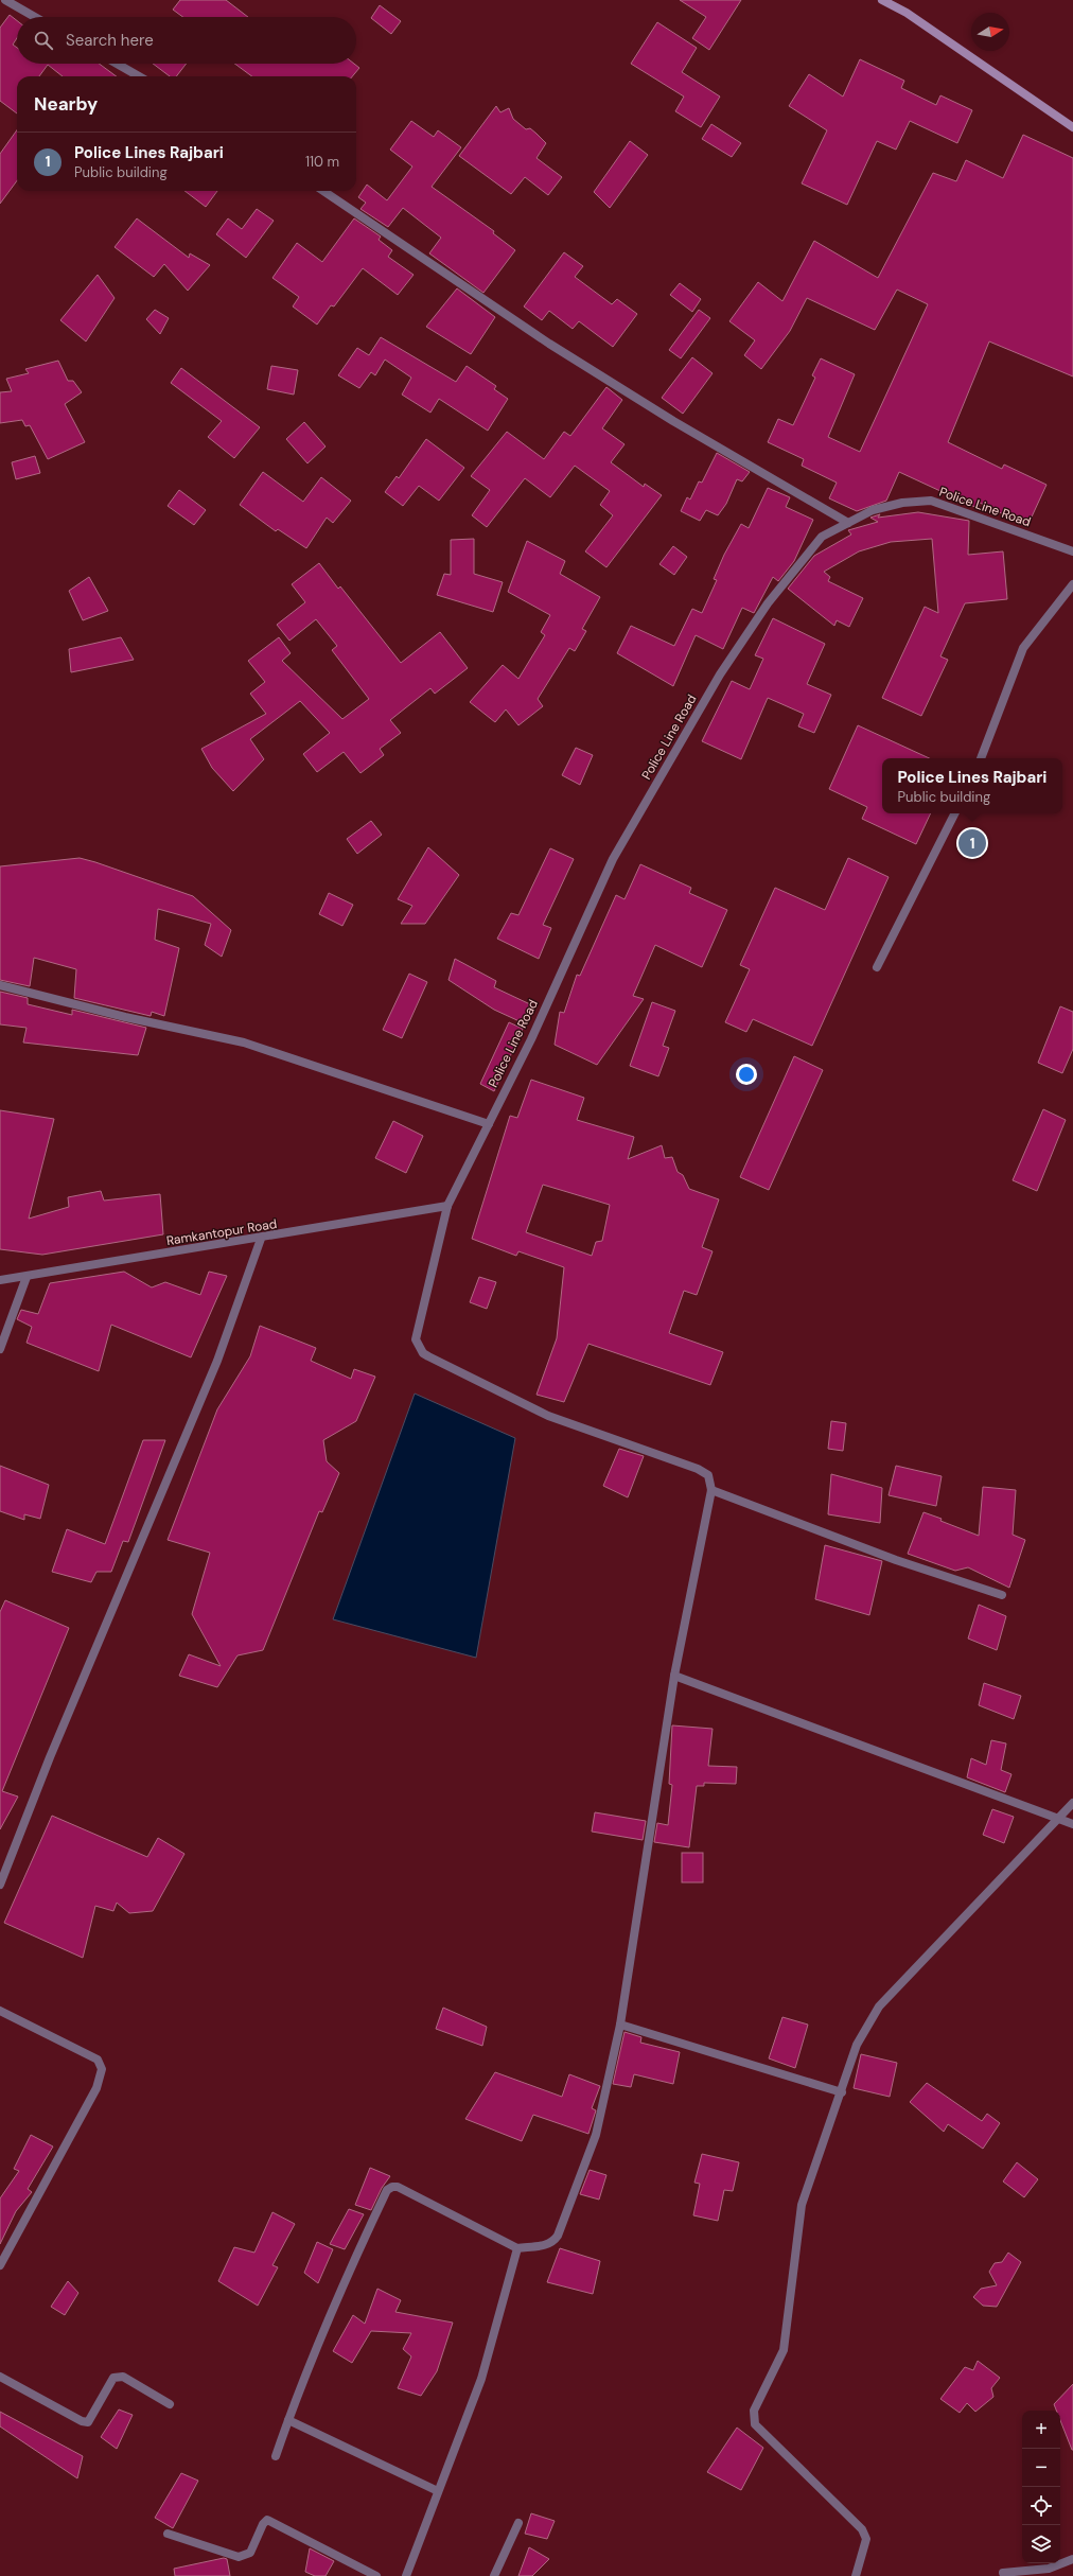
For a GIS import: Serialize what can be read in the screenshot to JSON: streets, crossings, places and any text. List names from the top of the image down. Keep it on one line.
{"streets":{"street":["Police Line Road","Ramkantopur Road"]},"crossings":[["Police Line Road","Ramkantopur Road"]],"north":"right","page":{"search":"Search here","heading":"Nearby","list":[{"mark":"1","name":"Police Lines Rajbari","note":"Public building","value":"110 m"}],"popup":["Police Lines Rajbari","Public building"],"pins":"1","map_buttons":["+","−"]}}
